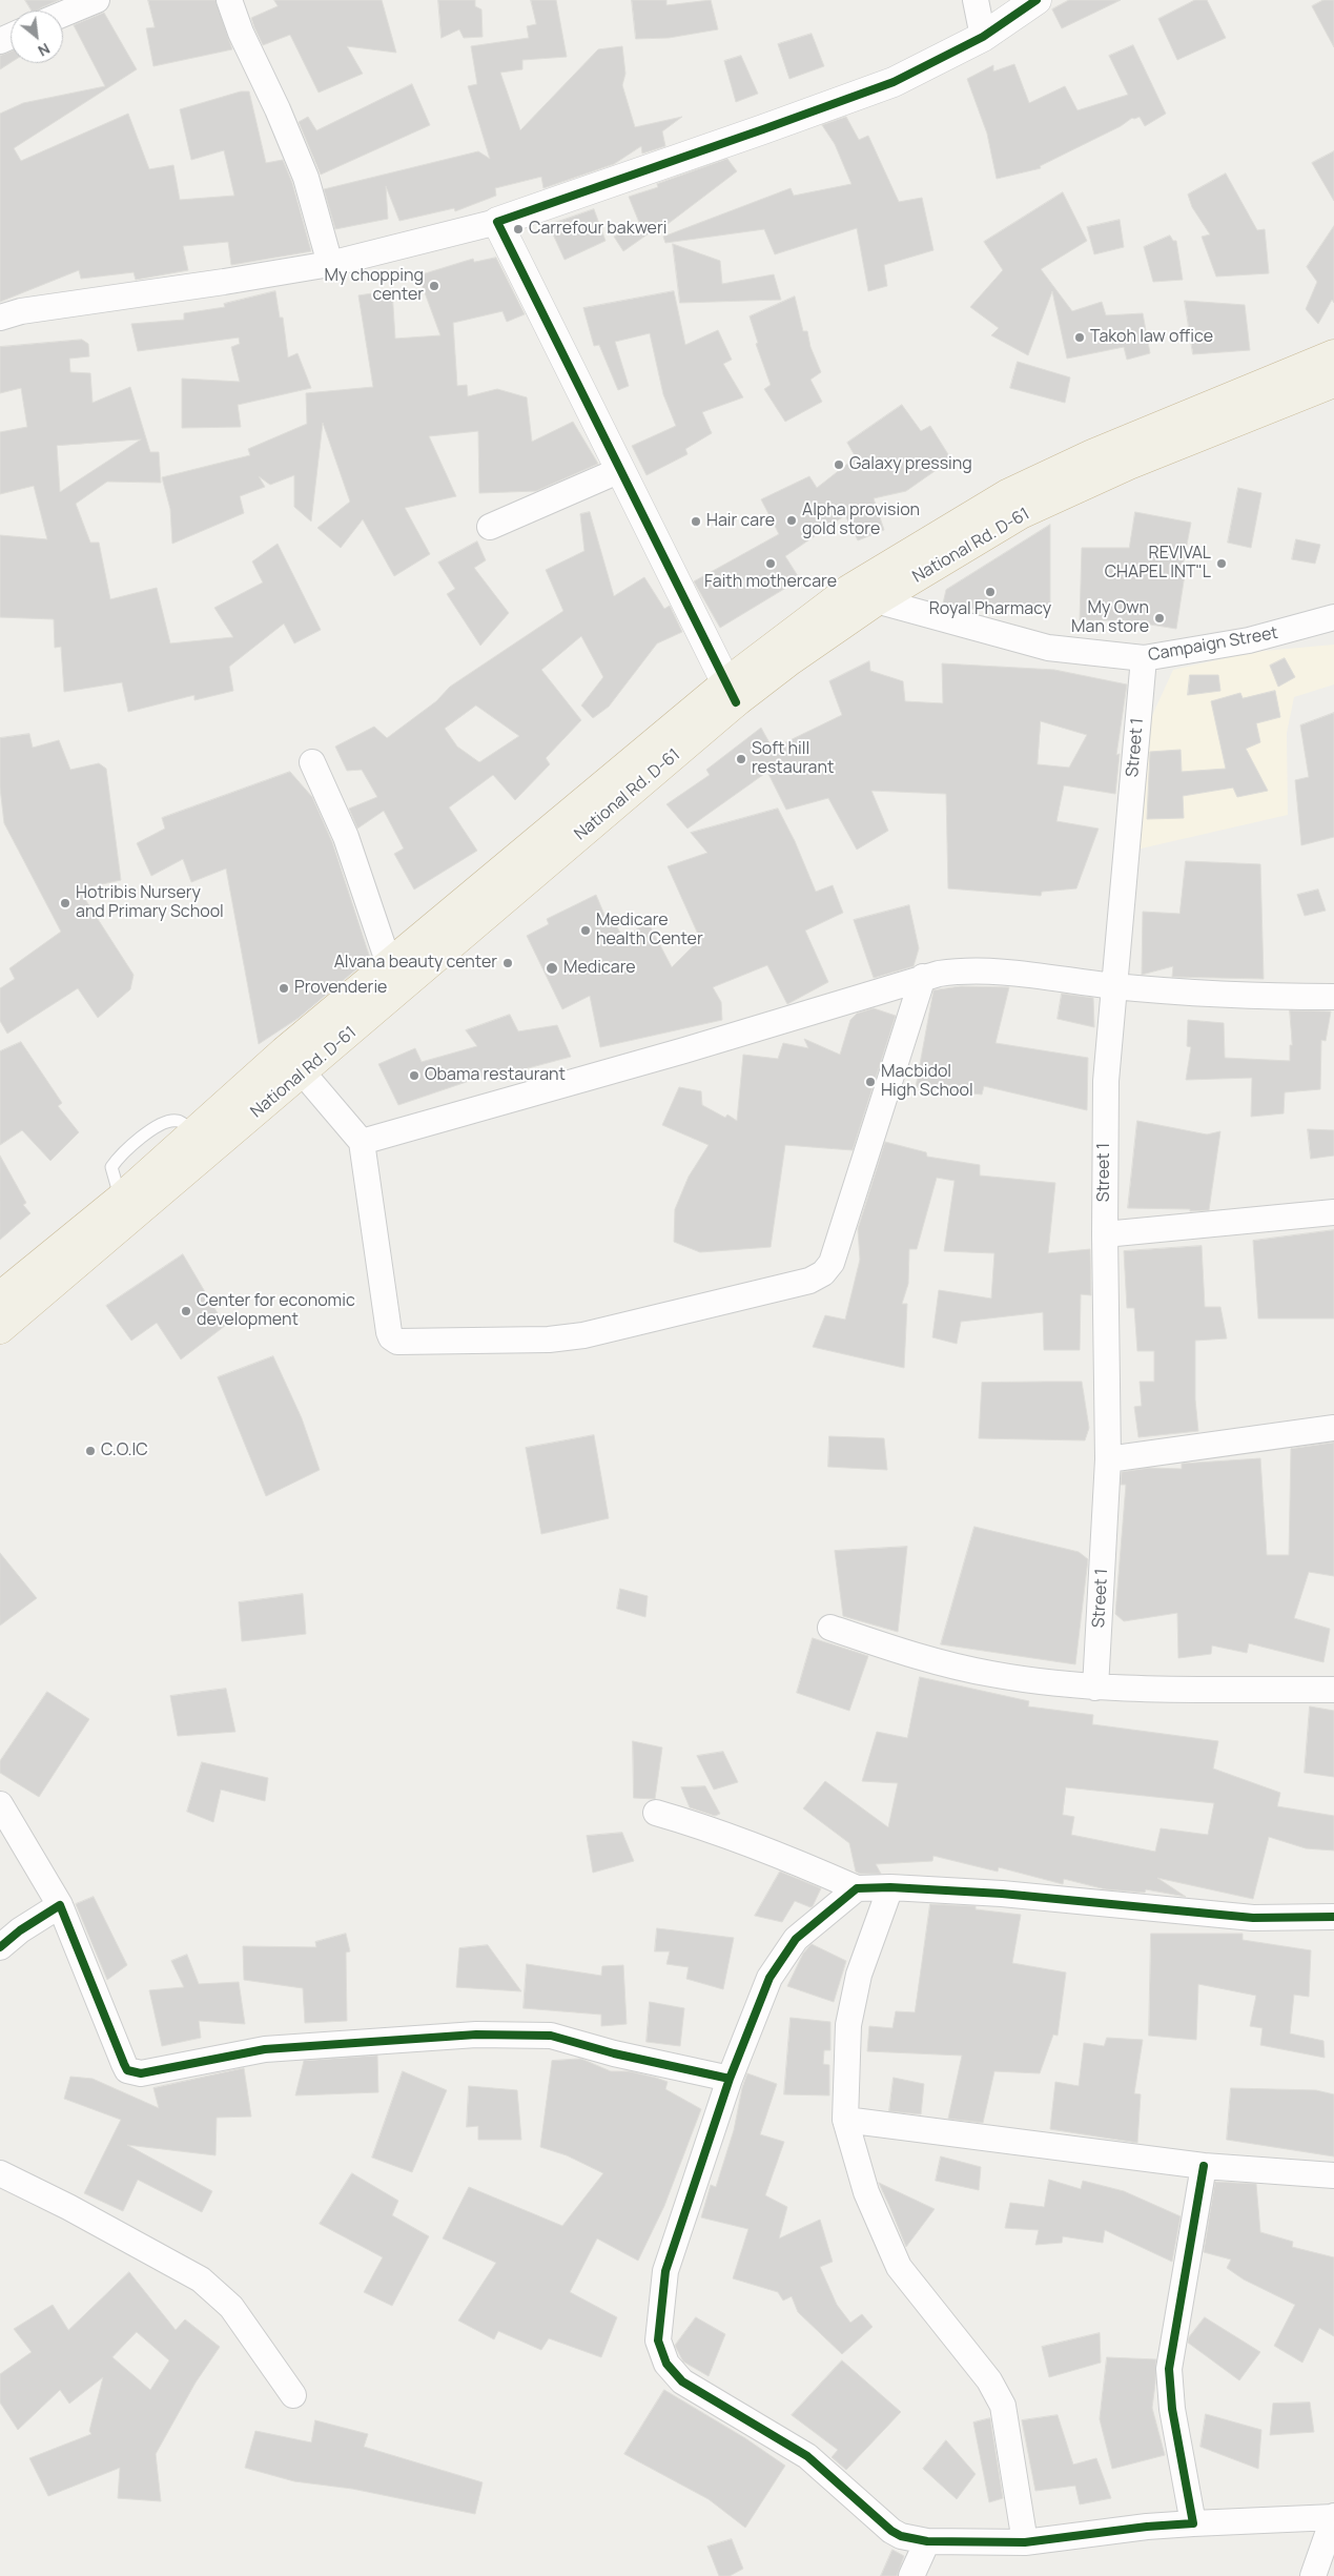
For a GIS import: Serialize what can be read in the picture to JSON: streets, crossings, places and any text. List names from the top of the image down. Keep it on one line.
{"streets":{"highway":["National Rd. D-61"],"street":["Campaign Street","Street 1"]},"crossings":[["National Rd. D-61","Campaign Street"],["Campaign Street","Street 1"]],"places":["Carrefour bakweri","My chopping center","Takoh law office","Galaxy pressing","Alpha provision gold store","Hair care","Faith mothercare","REVIVAL CHAPEL INT\"L","Royal Pharmacy","My Own Man store","Soft hill restaurant","Hotribis Nursery and Primary School","Medicare health Center","Alvana beauty center","Medicare","Provenderie","Obama restaurant","Macbidol High School","Center for economic development","C.O.IC"],"north":"bottom right"}
